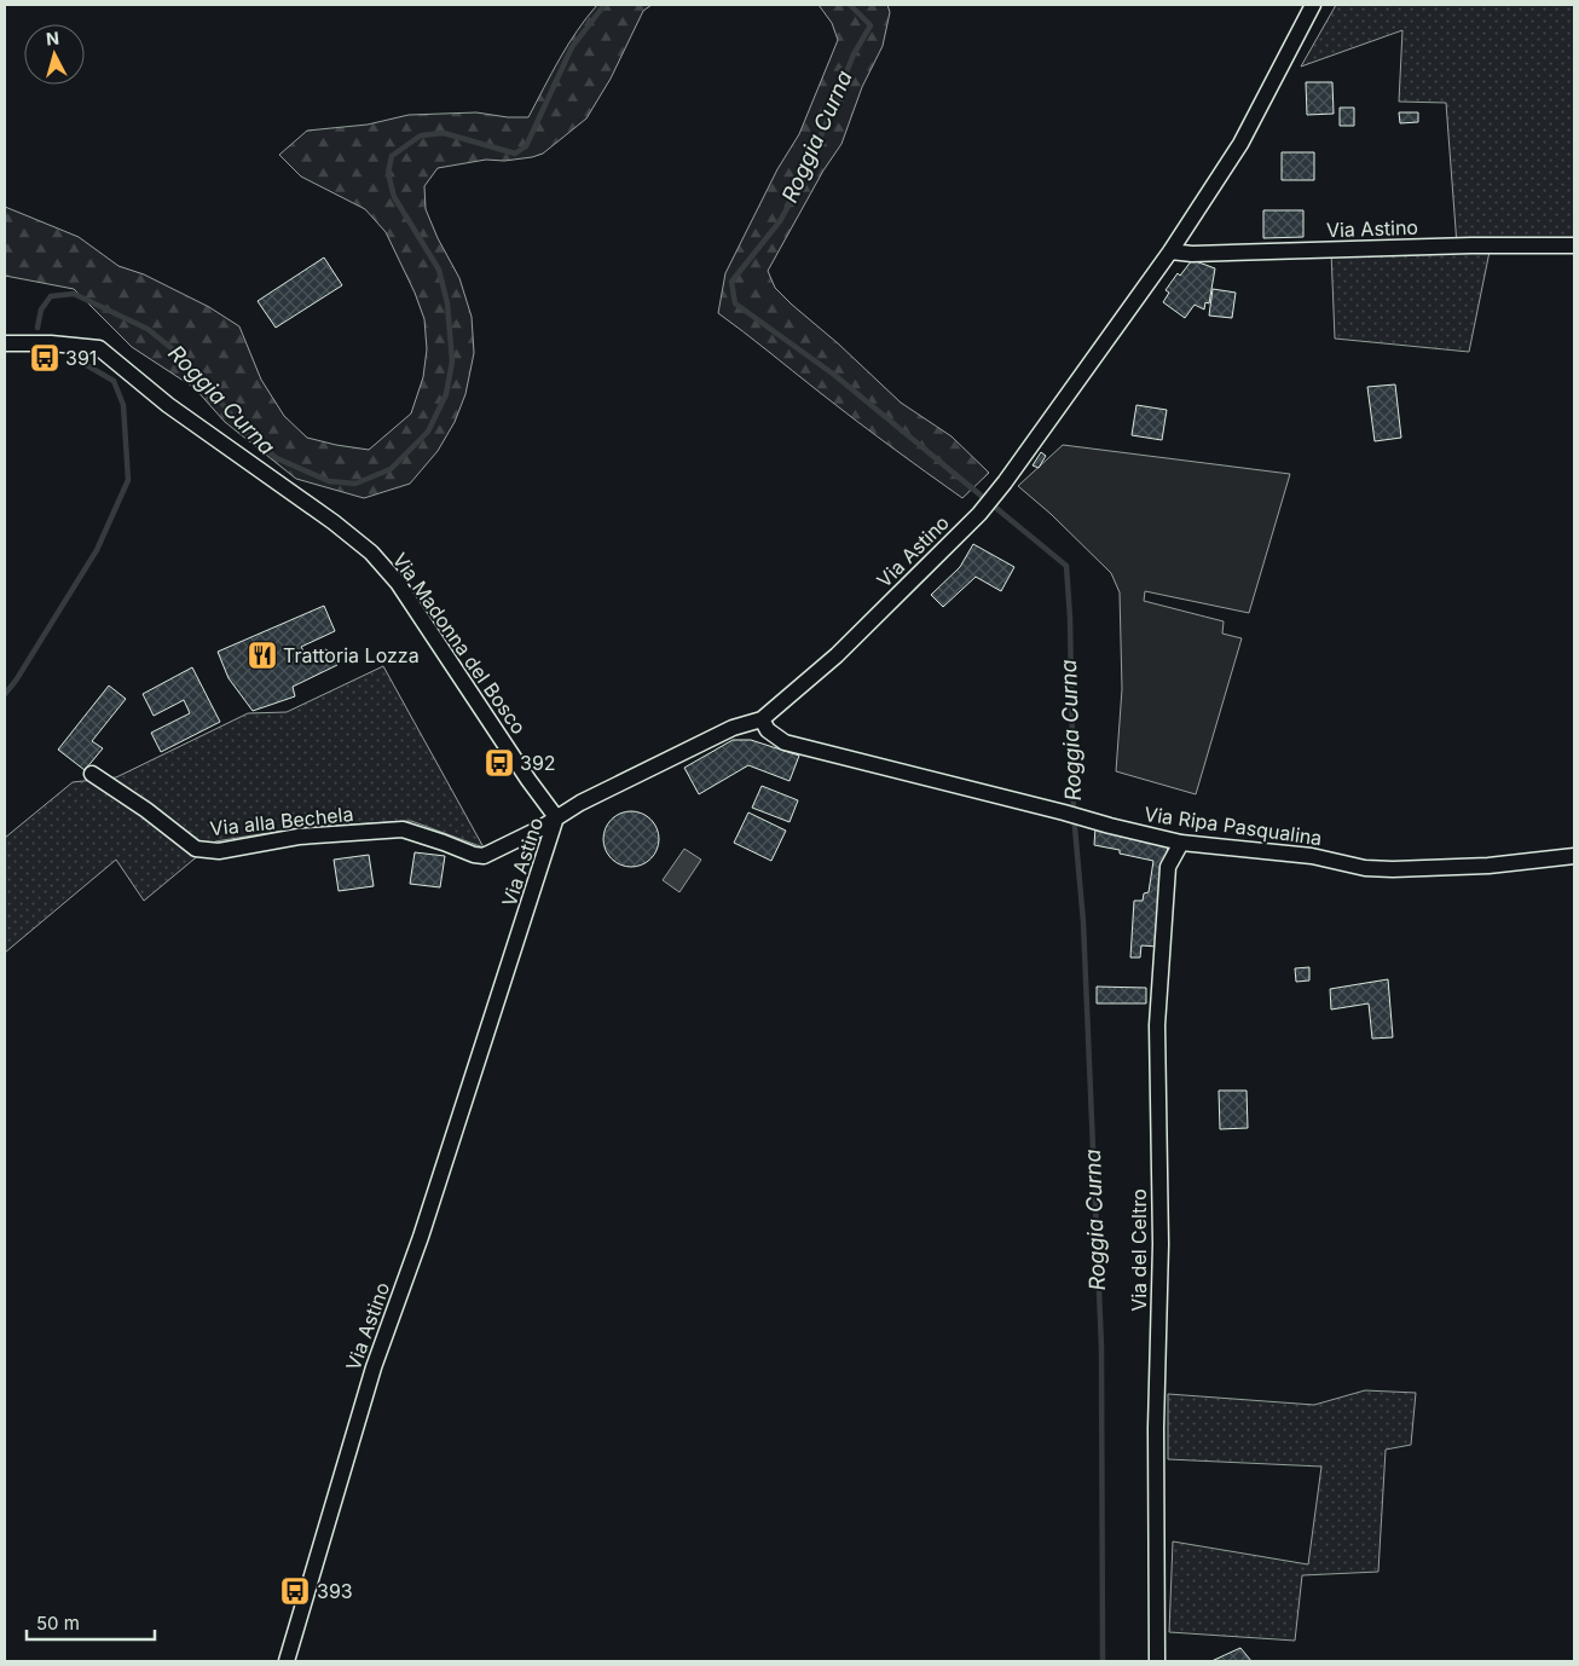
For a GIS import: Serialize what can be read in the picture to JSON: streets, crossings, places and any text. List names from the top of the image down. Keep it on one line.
{"streets":{"street":["Via Astino","Via Madonna del Bosco","Via alla Bechela","Via Ripa Pasqualina","Via del Celtro"]},"crossings":[["Via Astino","Via Madonna del Bosco"],["Via Astino","Via alla Bechela"],["Via Astino","Via Ripa Pasqualina"],["Via Madonna del Bosco","Via alla Bechela"],["Via Ripa Pasqualina","Via del Celtro"]],"water":["Roggia Curna"],"places":{"bus stop":["391","392","393"],"restaurant":["Trattoria Lozza"]},"scale_bar":"50 m","north":"top"}
